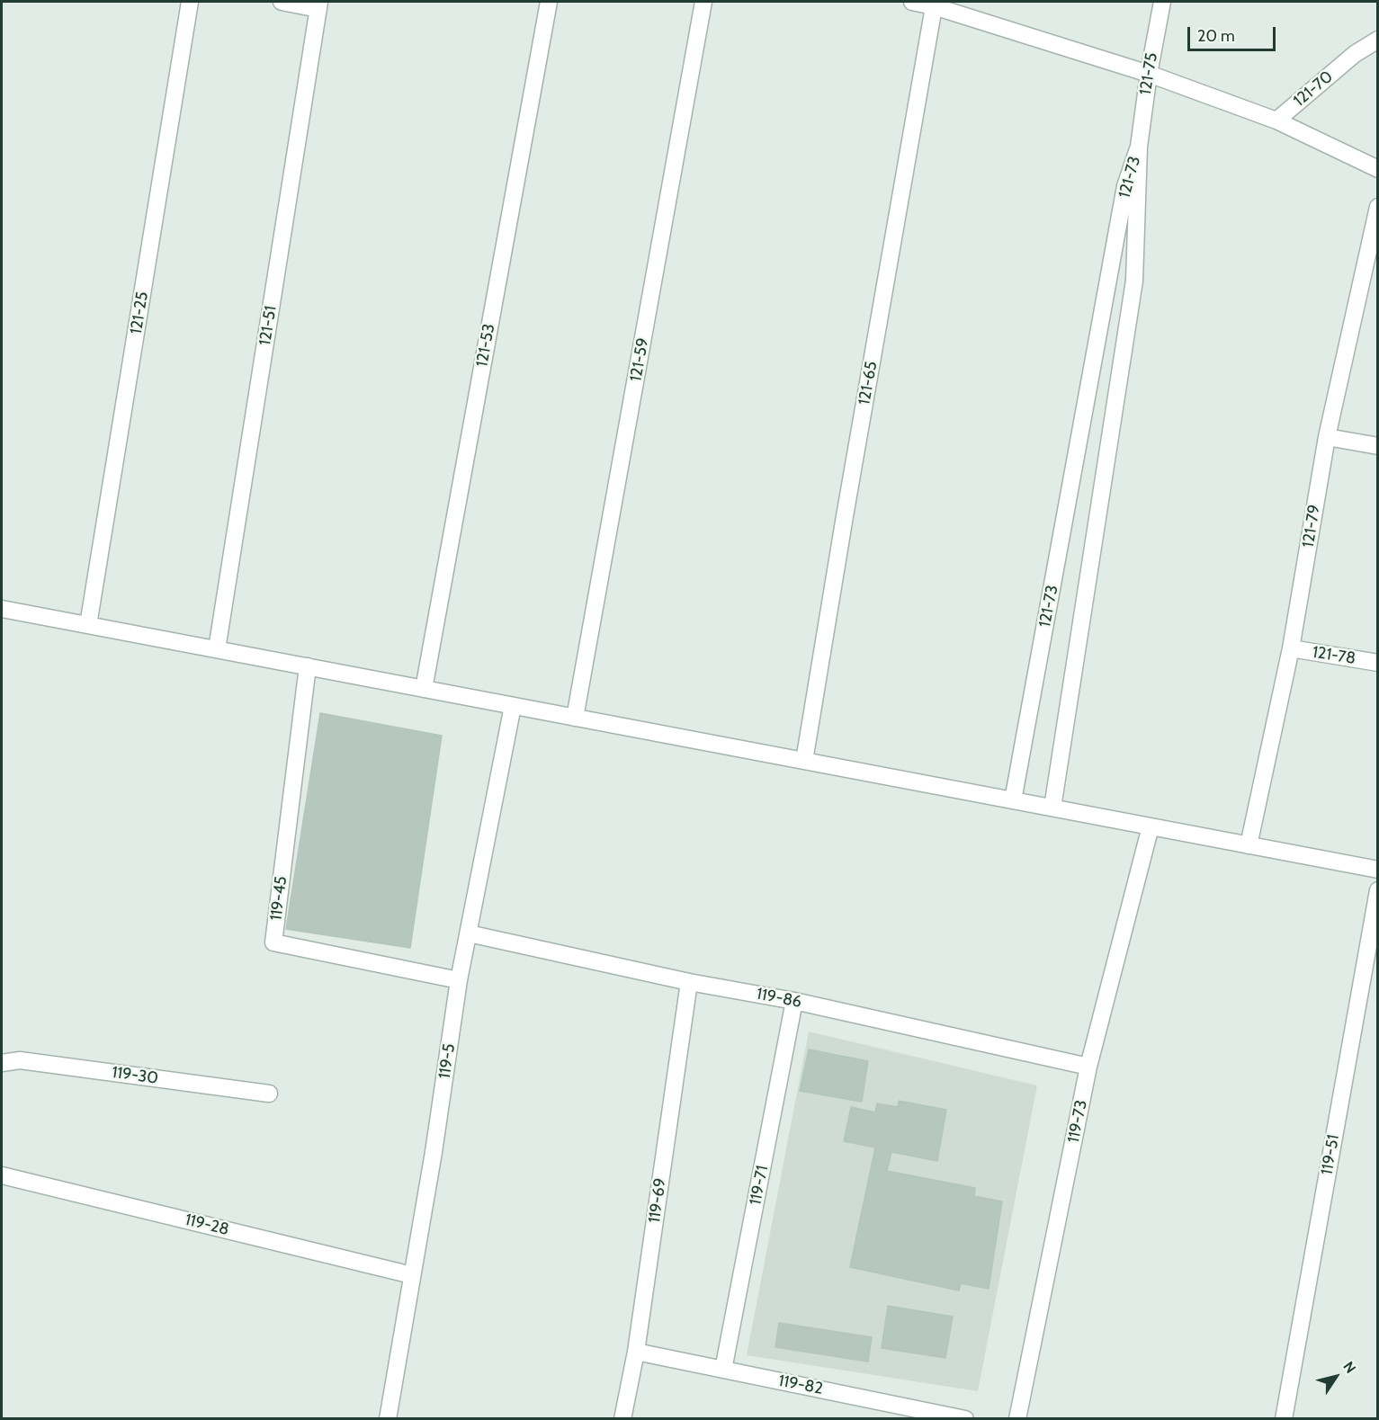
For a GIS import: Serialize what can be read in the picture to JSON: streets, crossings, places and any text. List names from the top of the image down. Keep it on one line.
{"streets":{"street":["121-75","121-70","121-73","121-25","121-51","121-53","121-59","121-65","121-79","121-78","119-45","119-86","119-5","119-30","119-73","119-51","119-71","119-69","119-28","119-82"]},"crossings":[["121-75","121-73"],["121-79","121-78"],["119-45","119-5"],["119-86","119-5"],["119-86","119-73"],["119-86","119-71"],["119-86","119-69"],["119-5","119-28"],["119-71","119-82"],["119-69","119-82"]],"scale_bar":"20 m","north":"top right"}
